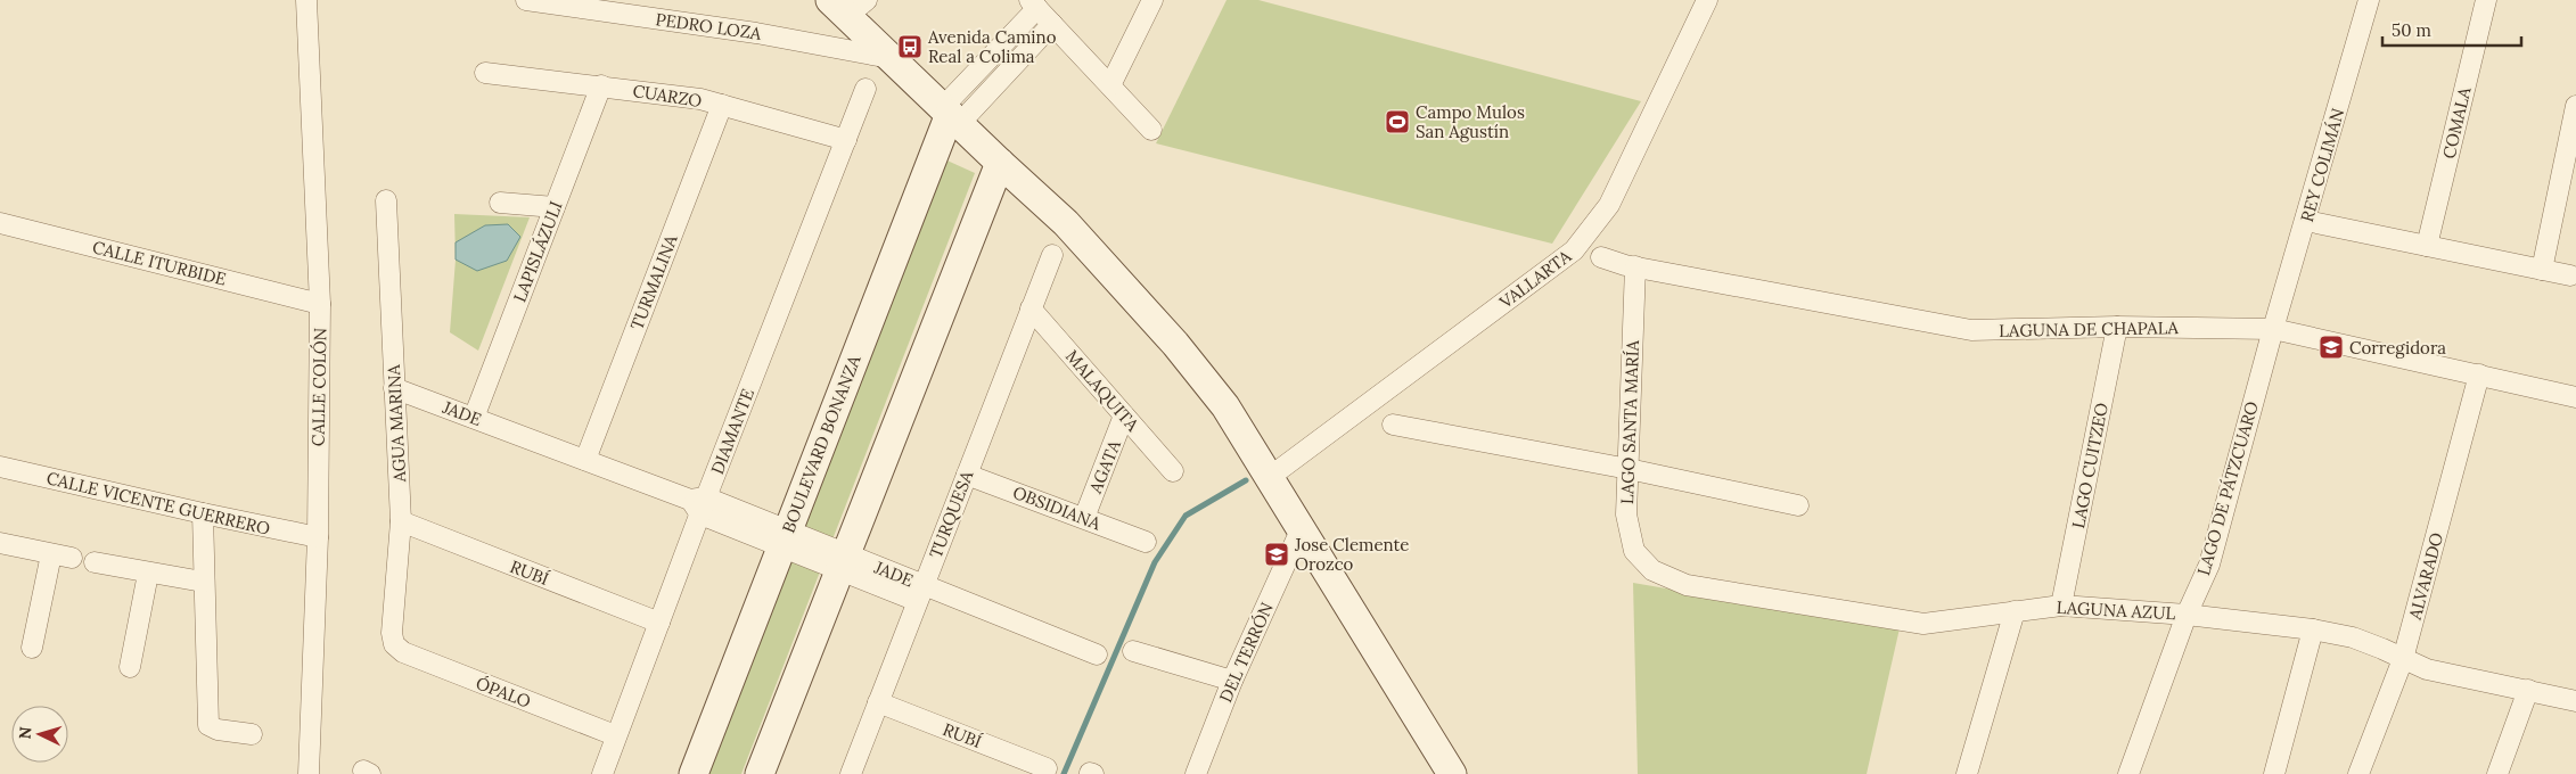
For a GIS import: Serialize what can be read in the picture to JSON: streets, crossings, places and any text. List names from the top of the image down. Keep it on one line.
{"streets":{"street":["PEDRO LOZA","CUARZO","COMALA","REY COLIMÁN","LAPISLÁZULI","CALLE ITURBIDE","VALLARTA","TURMALINA","LAGUNA DE CHAPALA","CALLE COLÓN","MALAQUITA","JADE","LAGO SANTA MARÍA","AGUA MARINA","DIAMANTE","BOULEVARD BONANZA","LAGO CUITZEO","AGATA","LAGO DE PÁTZCUARO","CALLE VICENTE GUERRERO","OBSIDIANA","TURQUESA","RUBÍ","ALVARADO","LAGUNA AZUL","DEL TERRÓN","ÓPALO"]},"crossings":[["CUARZO","LAPISLÁZULI"],["CUARZO","TURMALINA"],["CUARZO","DIAMANTE"],["REY COLIMÁN","LAGUNA DE CHAPALA"],["REY COLIMÁN","LAGO DE PÁTZCUARO"],["LAPISLÁZULI","JADE"],["CALLE ITURBIDE","CALLE COLÓN"],["TURMALINA","JADE"],["LAGUNA DE CHAPALA","LAGO SANTA MARÍA"],["LAGUNA DE CHAPALA","LAGO CUITZEO"],["LAGUNA DE CHAPALA","LAGO DE PÁTZCUARO"],["LAGUNA DE CHAPALA","ALVARADO"],["CALLE COLÓN","CALLE VICENTE GUERRERO"],["MALAQUITA","AGATA"],["MALAQUITA","TURQUESA"],["JADE","AGUA MARINA"],["JADE","DIAMANTE"],["JADE","BOULEVARD BONANZA"],["JADE","TURQUESA"],["LAGO SANTA MARÍA","LAGUNA AZUL"],["AGUA MARINA","RUBÍ"],["AGUA MARINA","ÓPALO"],["DIAMANTE","RUBÍ"],["DIAMANTE","ÓPALO"],["LAGO CUITZEO","LAGUNA AZUL"],["AGATA","OBSIDIANA"],["LAGO DE PÁTZCUARO","LAGUNA AZUL"],["OBSIDIANA","TURQUESA"],["TURQUESA","RUBÍ"],["ALVARADO","LAGUNA AZUL"]],"places":{"bus stop":["Avenida Camino Real a Colima"],"sports":["Campo Mulos San Agustín"],"school or university":["Corregidora","Jose Clemente Orozco"]},"scale_bar":"50 m","north":"left"}
